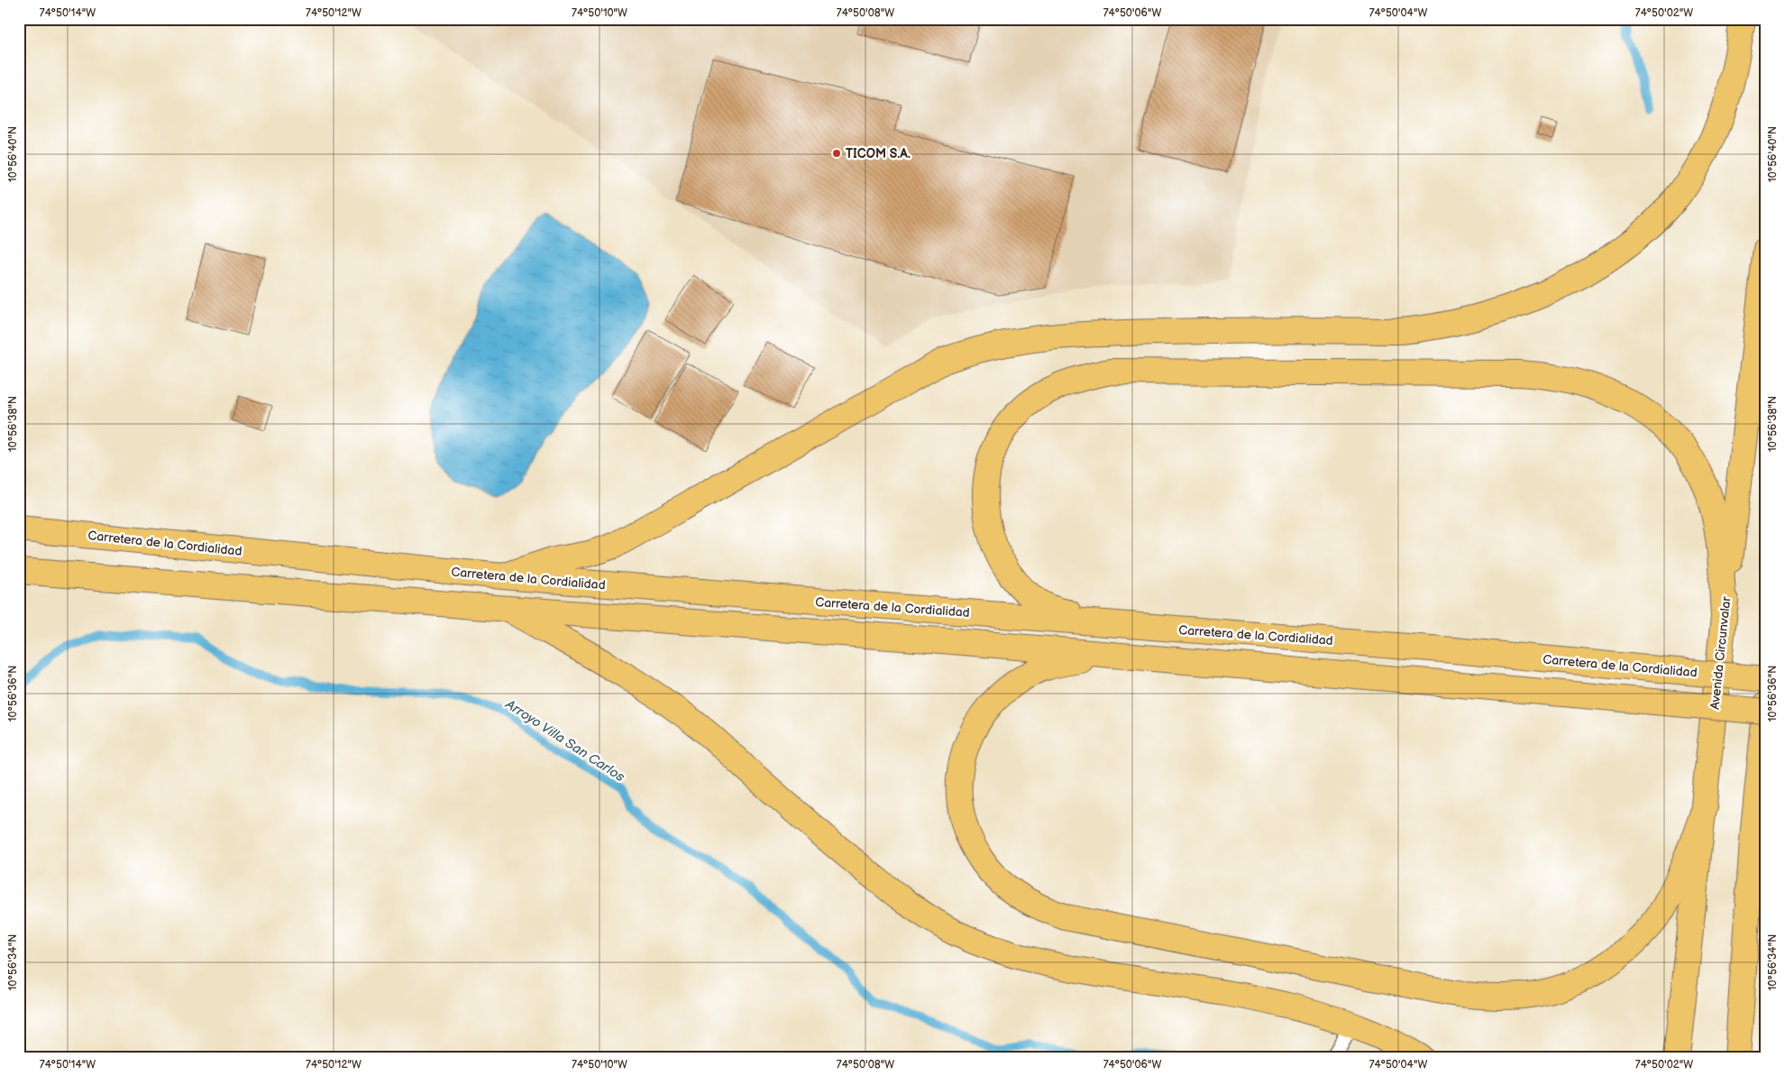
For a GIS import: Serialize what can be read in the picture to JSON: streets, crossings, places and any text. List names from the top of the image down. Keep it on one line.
{"streets":{"highway":["Carretera de la Cordialidad","Avenida Circunvalar"]},"water":["Arroyo Villa San Carlos"],"places":["TICOM S.A."],"coordinates":["74°50'14\"W","74°50'12\"W","74°50'10\"W","74°50'08\"W","74°50'06\"W","74°50'04\"W","74°50'02\"W","10°56'40\"N","10°56'38\"N","10°56'36\"N","10°56'34\"N"]}
